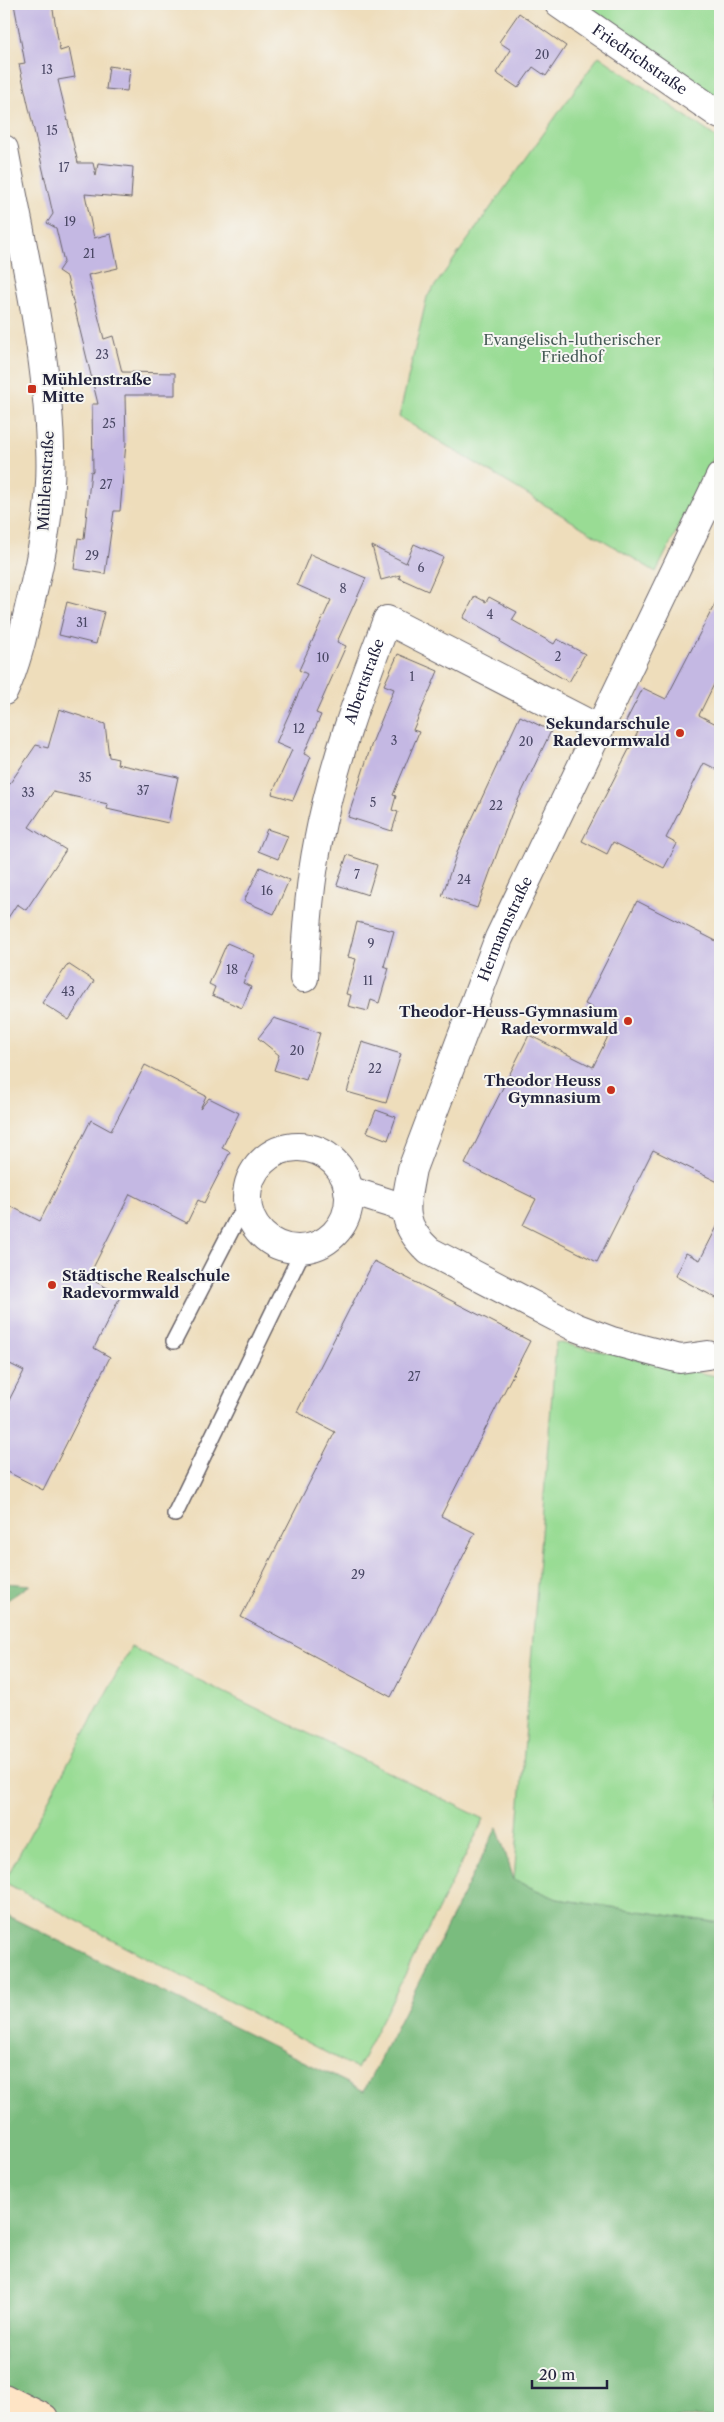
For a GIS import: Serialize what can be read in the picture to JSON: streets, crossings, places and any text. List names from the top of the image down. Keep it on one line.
{"streets":{"street":["Friedrichstraße","Mühlenstraße","Albertstraße","Hermannstraße"]},"crossings":[["Albertstraße","Hermannstraße"]],"parks":["Evangelisch-lutherischer Friedhof"],"places":{"transit":["Mühlenstraße Mitte"],"other":["Sekundarschule Radevormwald","Theodor-Heuss-Gymnasium Radevormwald","Theodor Heuss Gymnasium","Städtische Realschule Radevormwald"]},"house_numbers":["20","13","15","17","19","21","23","25","27","29","6","8","4","31","2","10","1","12","3","20","35","37","33","5","22","7","24","16","9","18","11","43","20","22","27","29"],"scale_bar":"20 m"}
